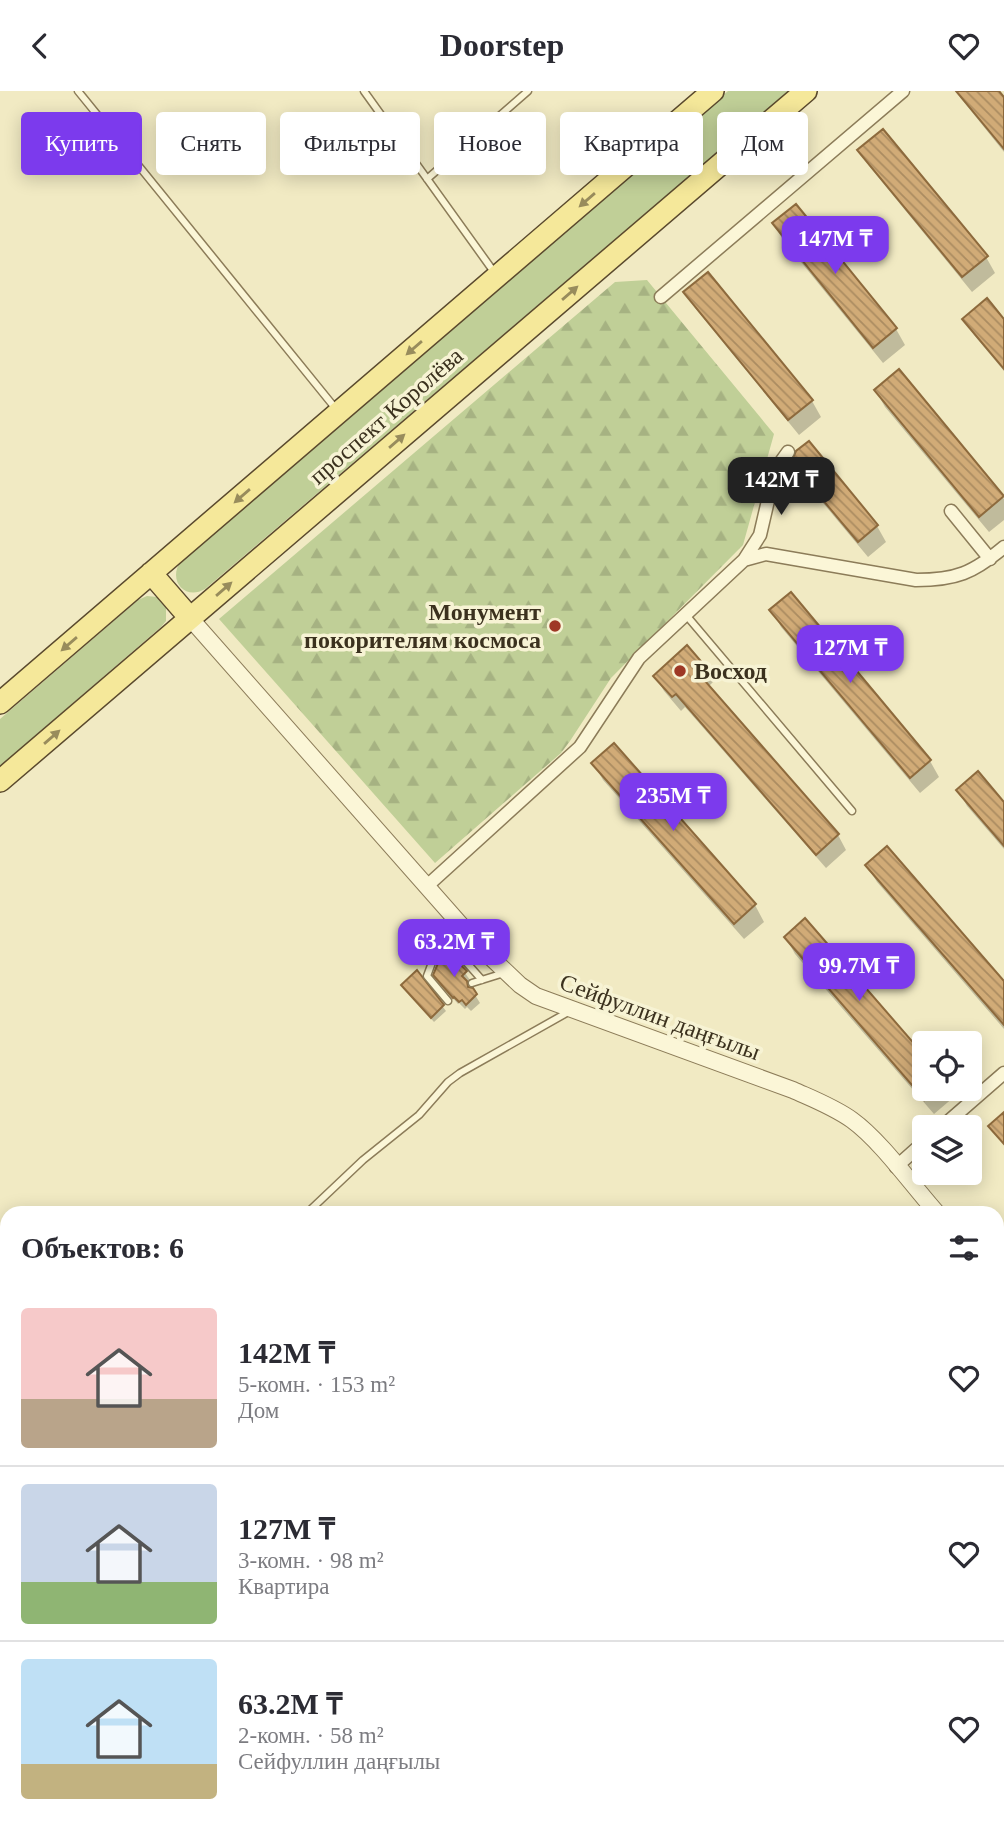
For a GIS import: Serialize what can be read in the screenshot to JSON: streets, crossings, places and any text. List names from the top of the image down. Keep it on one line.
{"streets":{"main road":["проспект Королёва"],"street":["Сейфуллин даңғылы"]},"crossings":[["проспект Королёва","Сейфуллин даңғылы"]],"places":["Монумент покорителям космоса","Восход"],"page":{"header":"Doorstep","chip":["Купить","Снять","Фильтры","Новое","Квартира","Дом"],"price":["147M ₸","142M ₸","127M ₸","235M ₸","63.2M ₸","99.7M ₸"],"heading":"Объектов: 6","list":[{"name":"142M ₸","note":"5-комн. · 153 m² · Дом"},{"name":"127M ₸","note":"3-комн. · 98 m² · Квартира"},{"name":"63.2M ₸","note":"2-комн. · 58 m² · Сейфуллин даңғылы"}]}}
